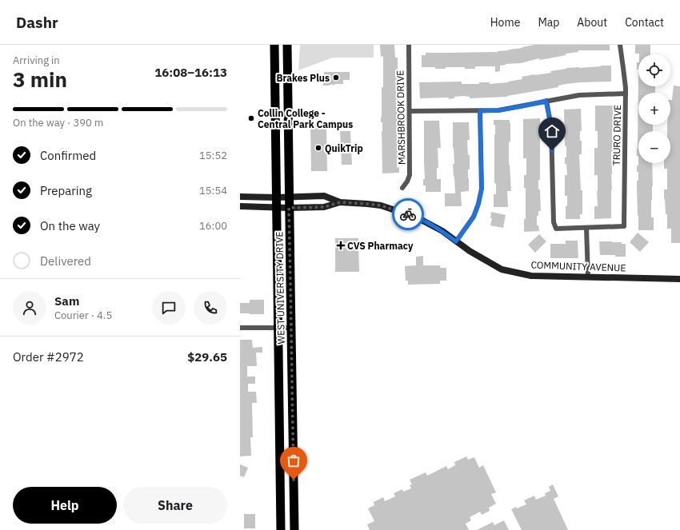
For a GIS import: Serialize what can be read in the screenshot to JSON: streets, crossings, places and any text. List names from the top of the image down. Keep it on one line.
{"streets":{"highway":["WEST UNIVERSITY DRIVE"],"street":["MARSHBROOK DRIVE","TRURO DRIVE","COMMUNITY AVENUE"]},"crossings":[["COMMUNITY AVENUE","WEST UNIVERSITY DRIVE"]],"places":{"other":["Brakes Plus","Collin College - Central Park Campus","QuikTrip"],"health":["CVS Pharmacy"]},"page":{"header":"Dashr","nav":["Home","Map","About","Contact"],"heading":["3 min","Arriving in","16:08–16:13"],"panel":["Sam","Courier · 4.5","Order #2972","$29.65"],"map_buttons":["+","−"],"bar":"On the way · 390 m","list":[["Confirmed","15:52"],["Preparing","15:54"],["On the way","16:00"],"Delivered"],"buttons":["Help","Share"]}}
